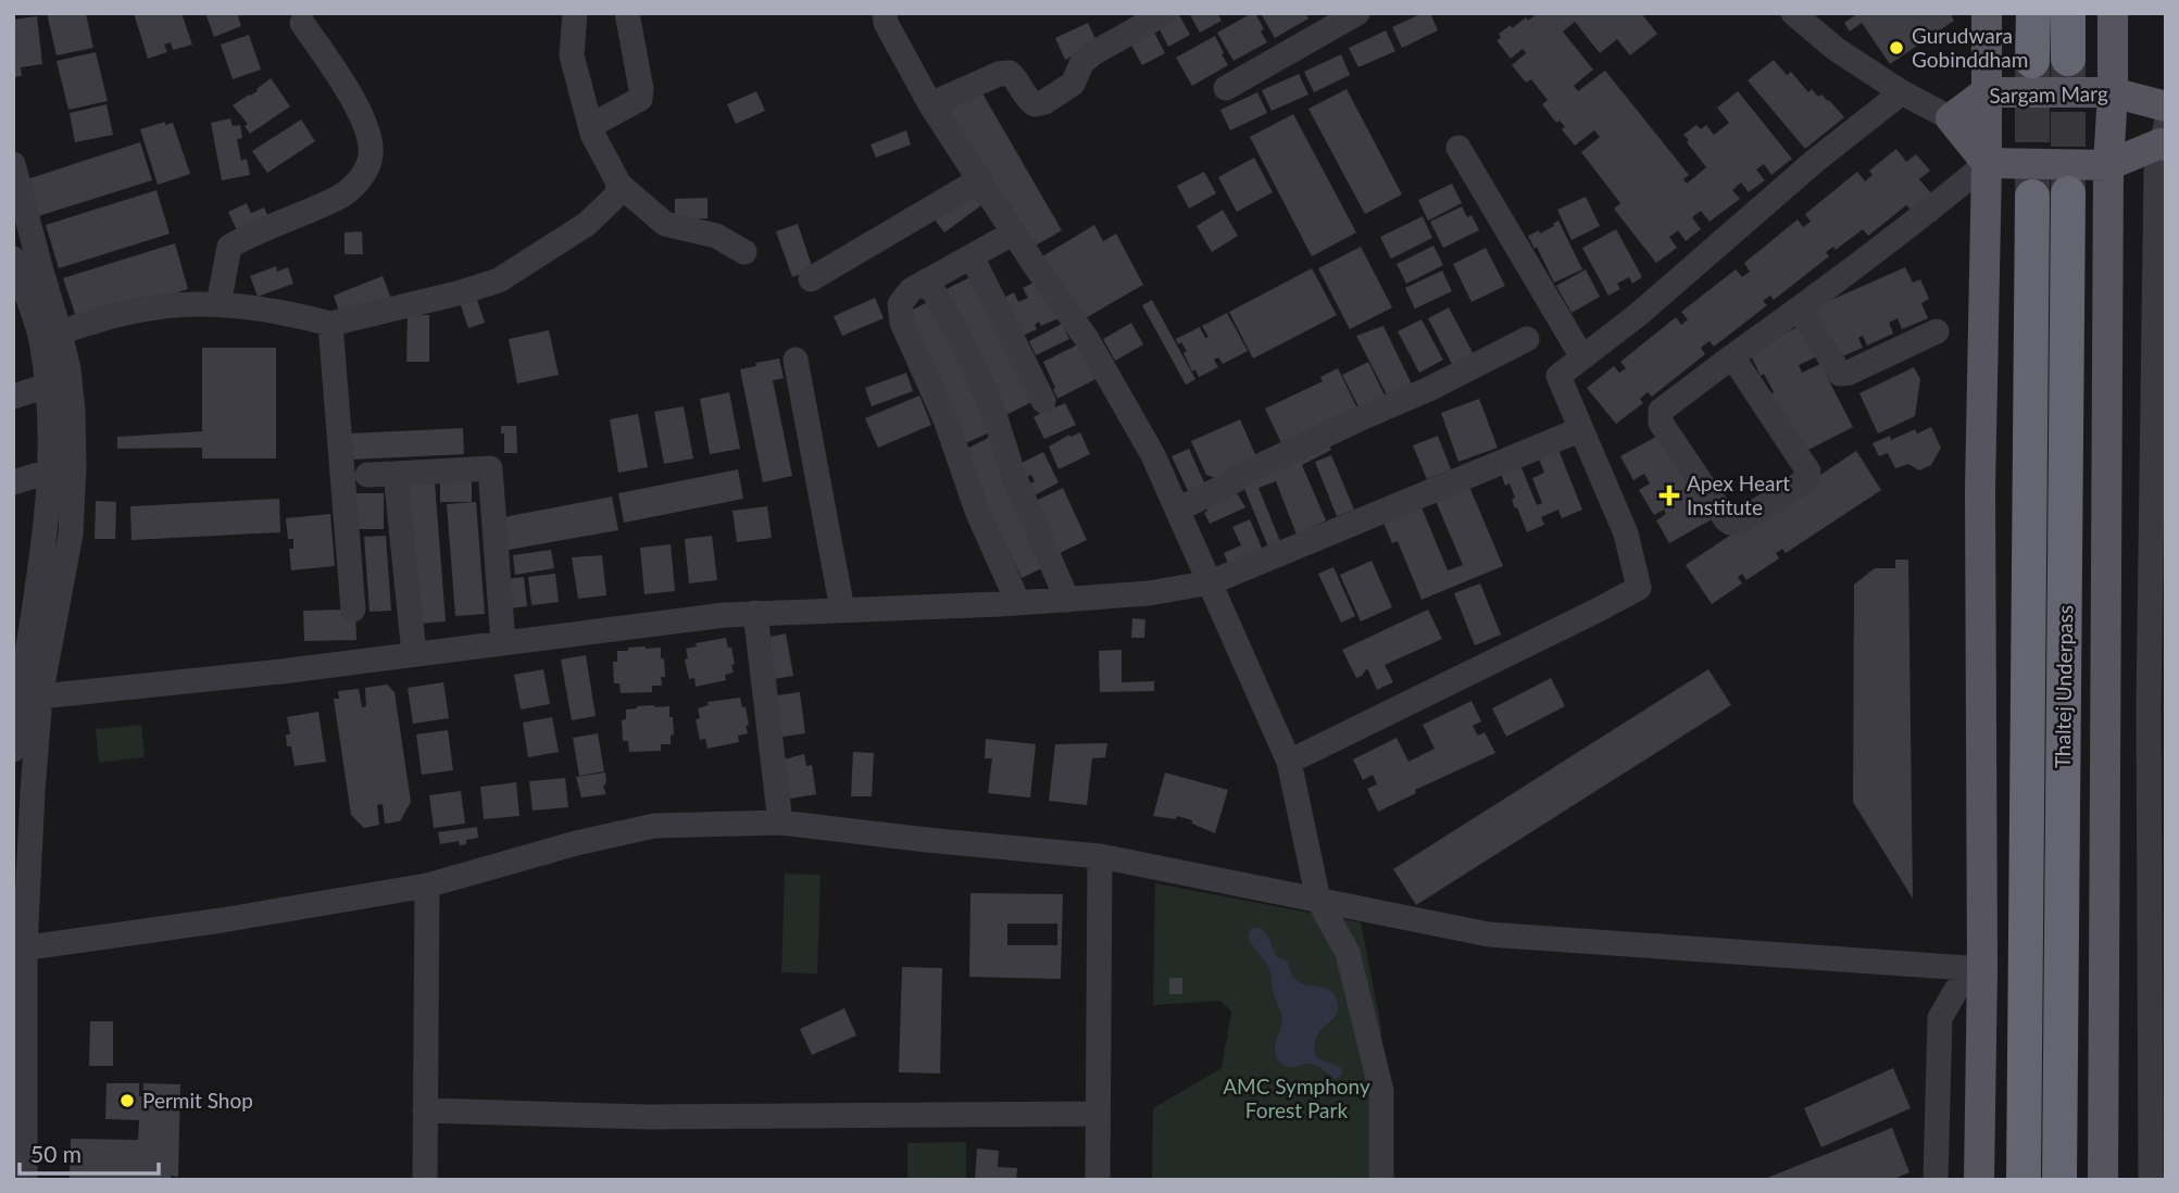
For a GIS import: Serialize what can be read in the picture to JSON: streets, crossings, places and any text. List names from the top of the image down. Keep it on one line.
{"streets":{"highway":["Thaltej Underpass"],"main road":["Sargam Marg"]},"parks":["AMC Symphony Forest Park"],"places":{"other":["Gurudwara Gobinddham","Permit Shop"],"health":["Apex Heart Institute"]},"scale_bar":"50 m"}
